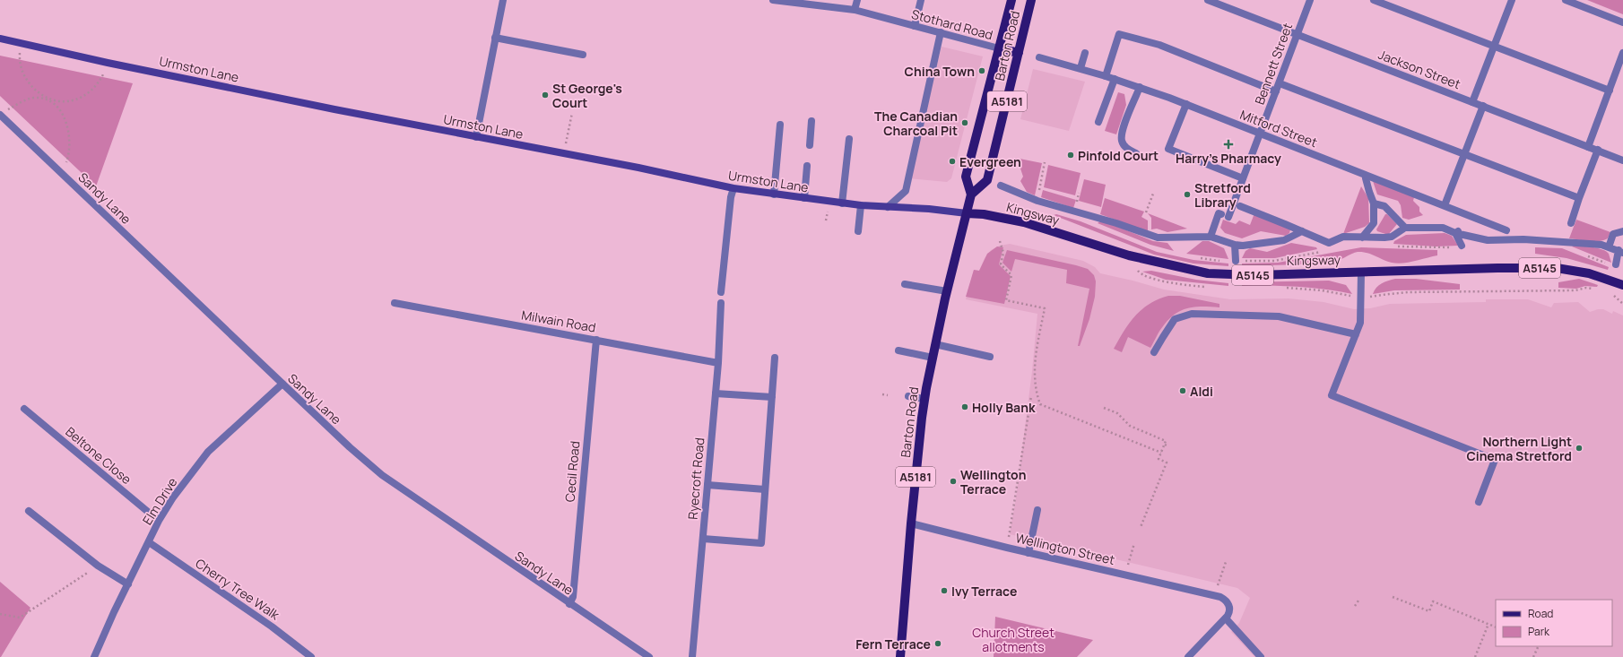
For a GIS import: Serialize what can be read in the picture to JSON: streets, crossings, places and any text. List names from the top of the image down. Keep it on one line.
{"streets":{"main road":["Barton Road","Urmston Lane","A5181","Kingsway","A5145"],"street":["Stothard Road","Bennett Street","Jackson Street","Mitford Street","Sandy Lane","Milwain Road","Beltone Close","Cecil Road","Ryecroft Road","Elm Drive","Wellington Street","Cherry Tree Walk"]},"crossings":[["Stothard Road","Barton Road"],["Barton Road","Urmston Lane"],["Barton Road","Kingsway"],["Barton Road","Wellington Street"],["Bennett Street","Jackson Street"],["Bennett Street","Mitford Street"],["Bennett Street","Kingsway"],["Urmston Lane","Kingsway"],["Sandy Lane","Cecil Road"],["Sandy Lane","Elm Drive"],["Milwain Road","Cecil Road"],["Milwain Road","Ryecroft Road"],["Beltone Close","Elm Drive"],["Elm Drive","Cherry Tree Walk"]],"parks":["Church Street allotments"],"places":{"other":["China Town","St George's Court","The Canadian Charcoal Pit","Pinfold Court","Evergreen","Stretford Library","Aldi","Holly Bank","Northern Light Cinema Stretford","Wellington Terrace","Ivy Terrace","Fern Terrace"],"health":["Harry's Pharmacy"]},"legend":["Road","Park"]}
